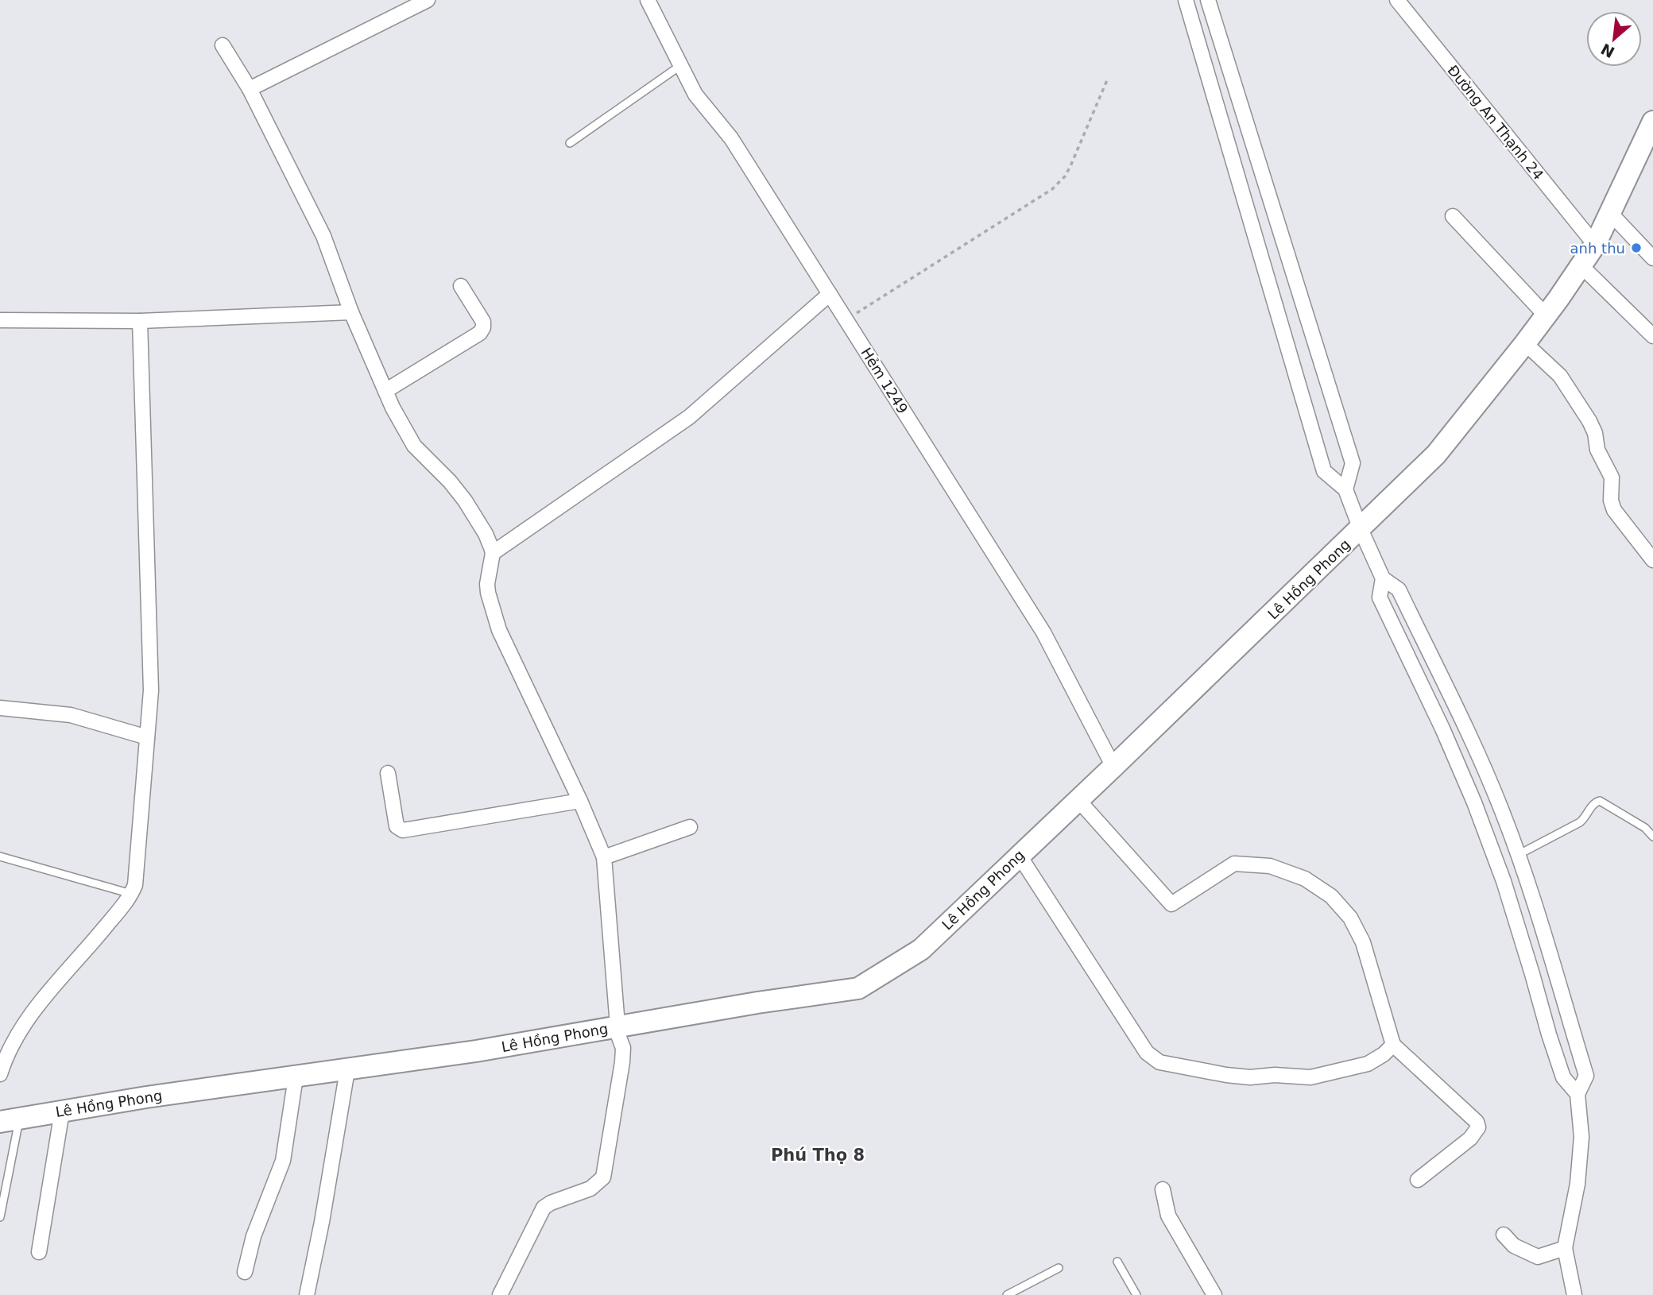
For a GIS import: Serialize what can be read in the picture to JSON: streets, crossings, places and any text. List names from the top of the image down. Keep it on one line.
{"streets":{"street":["Đường An Thạnh 24","Hẻm 1249","Lê Hồng Phong"]},"crossings":[["Đường An Thạnh 24","Lê Hồng Phong"],["Hẻm 1249","Lê Hồng Phong"]],"districts":["Phú Thọ 8"],"places":["anh thu"],"north":"bottom left"}
